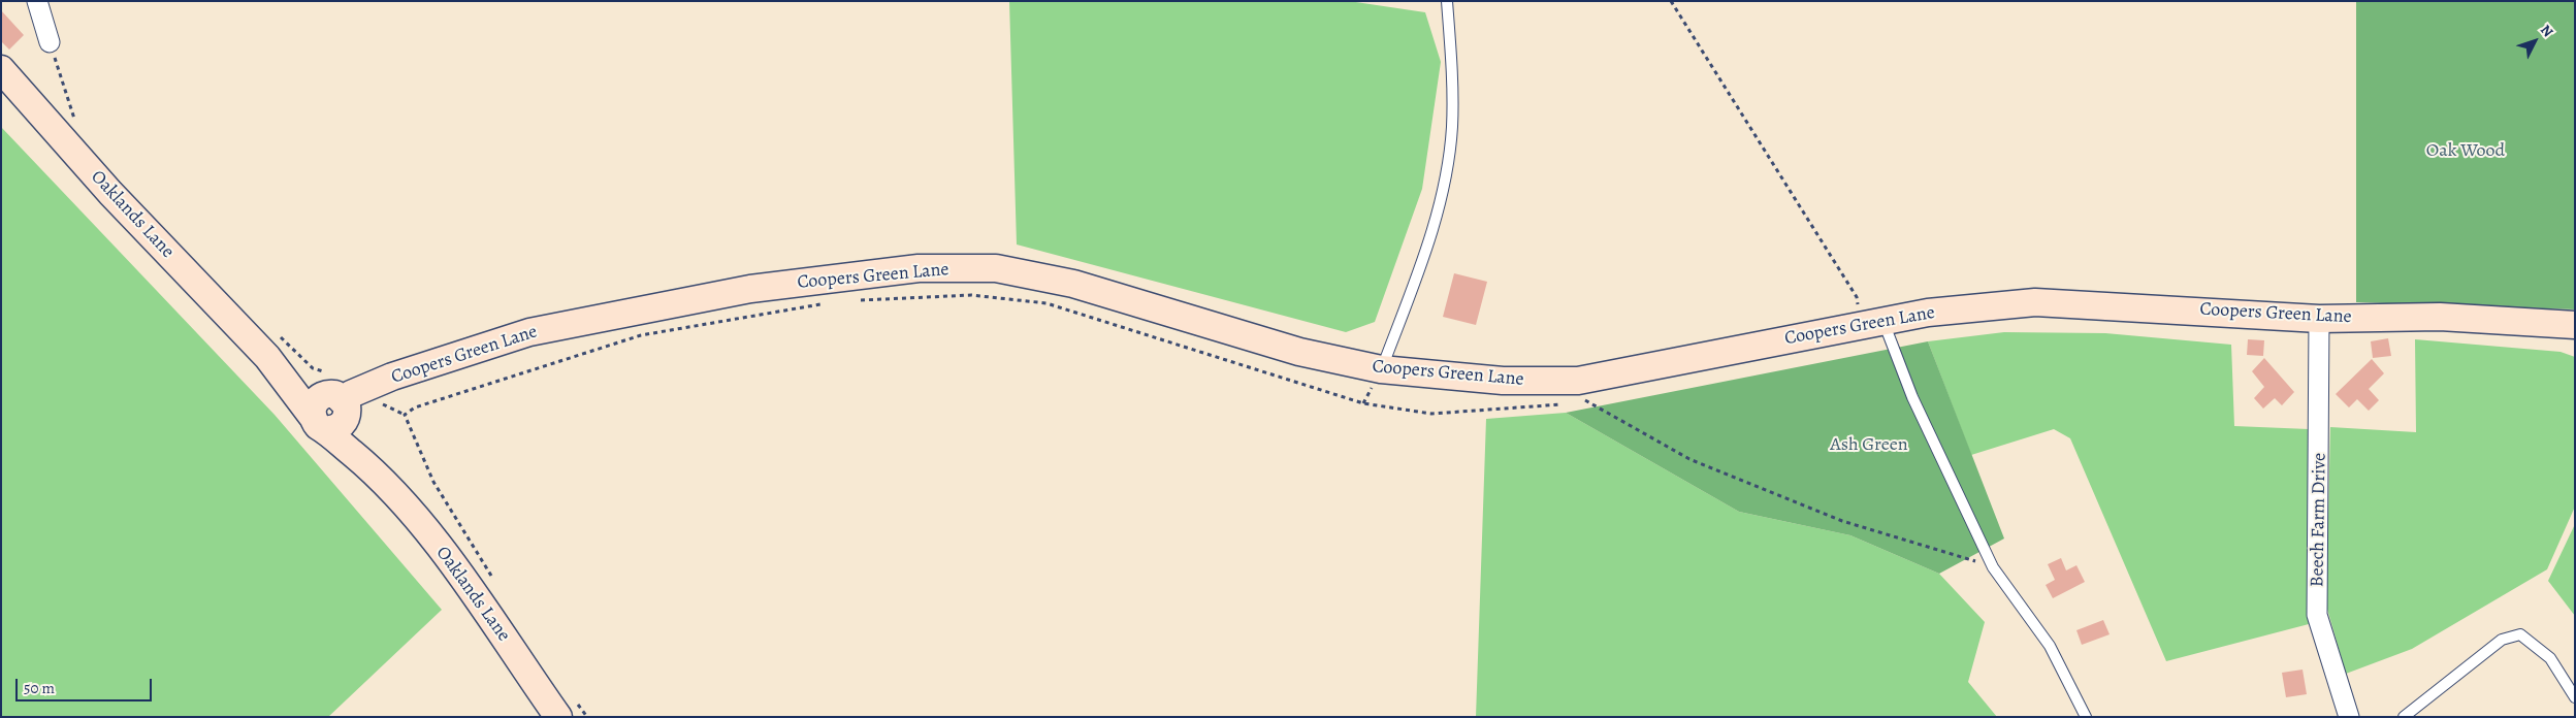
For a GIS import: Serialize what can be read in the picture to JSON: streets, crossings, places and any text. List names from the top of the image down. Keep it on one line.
{"streets":{"street":["Oaklands Lane","Coopers Green Lane","Beech Farm Drive"]},"crossings":[["Oaklands Lane","Coopers Green Lane"],["Coopers Green Lane","Beech Farm Drive"]],"parks":["Oak Wood","Ash Green"],"scale_bar":"50 m","north":"top right"}
